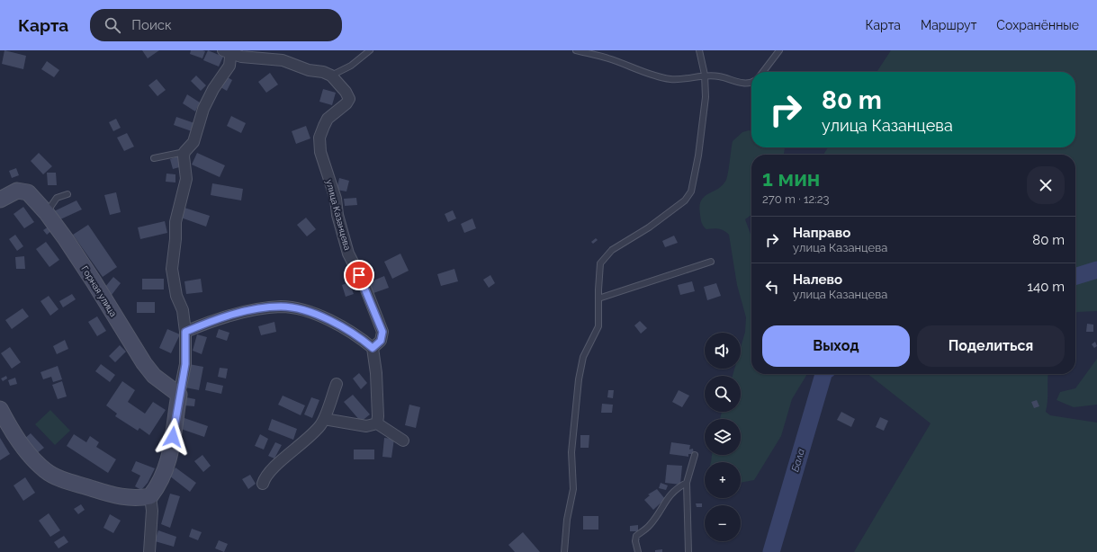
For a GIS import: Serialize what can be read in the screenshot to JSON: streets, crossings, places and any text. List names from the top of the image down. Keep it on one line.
{"streets":{"street":["улица Казанцева","Горная улица"]},"water":["Бала"],"page":{"header":"Карта","search":"Поиск","nav":["Карта","Маршрут","Сохранённые"],"turn":["80 m","улица Казанцева"],"heading":["1 мин","270 m · 12:23"],"list":[{"name":"Направо","note":"улица Казанцева","value":"80 m"},{"name":"Налево","note":"улица Казанцева","value":"140 m"}],"buttons":["Выход","Поделиться"],"map_buttons":["+","−"]}}
